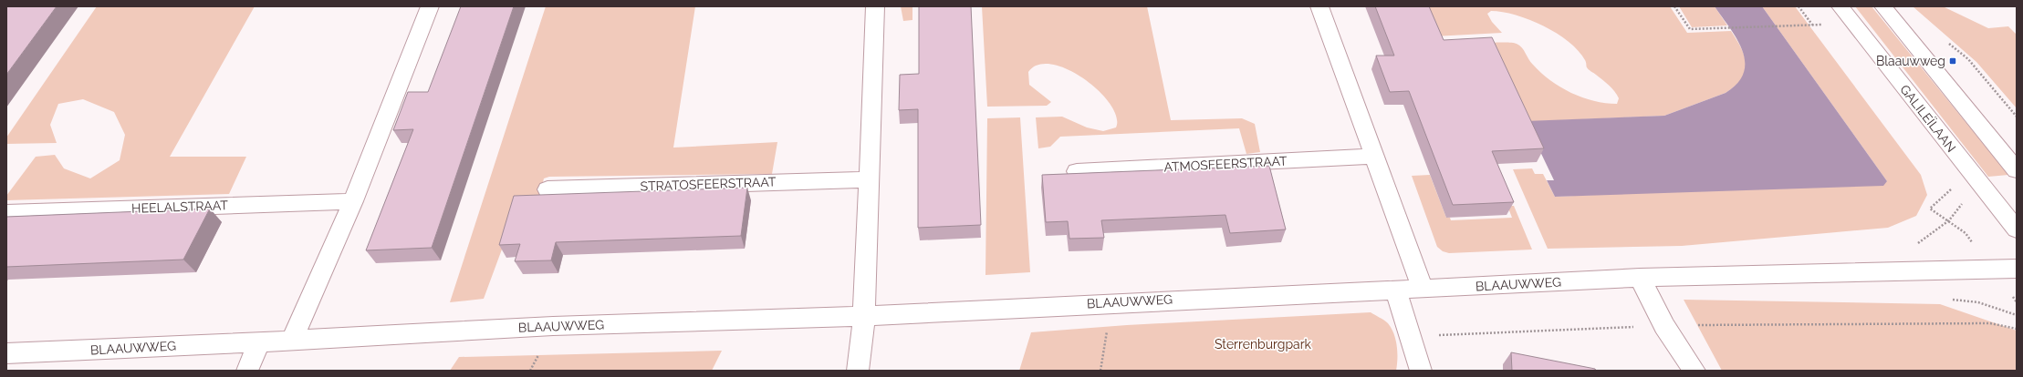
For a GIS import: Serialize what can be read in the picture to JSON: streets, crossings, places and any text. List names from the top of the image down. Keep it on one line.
{"streets":{"street":["GALILEÏLAAN","ATMOSFEERSTRAAT","STRATOSFEERSTRAAT","HEELALSTRAAT","BLAAUWWEG"]},"parks":["Sterrenburgpark"],"places":{"transit":["Blaauwweg"]}}
